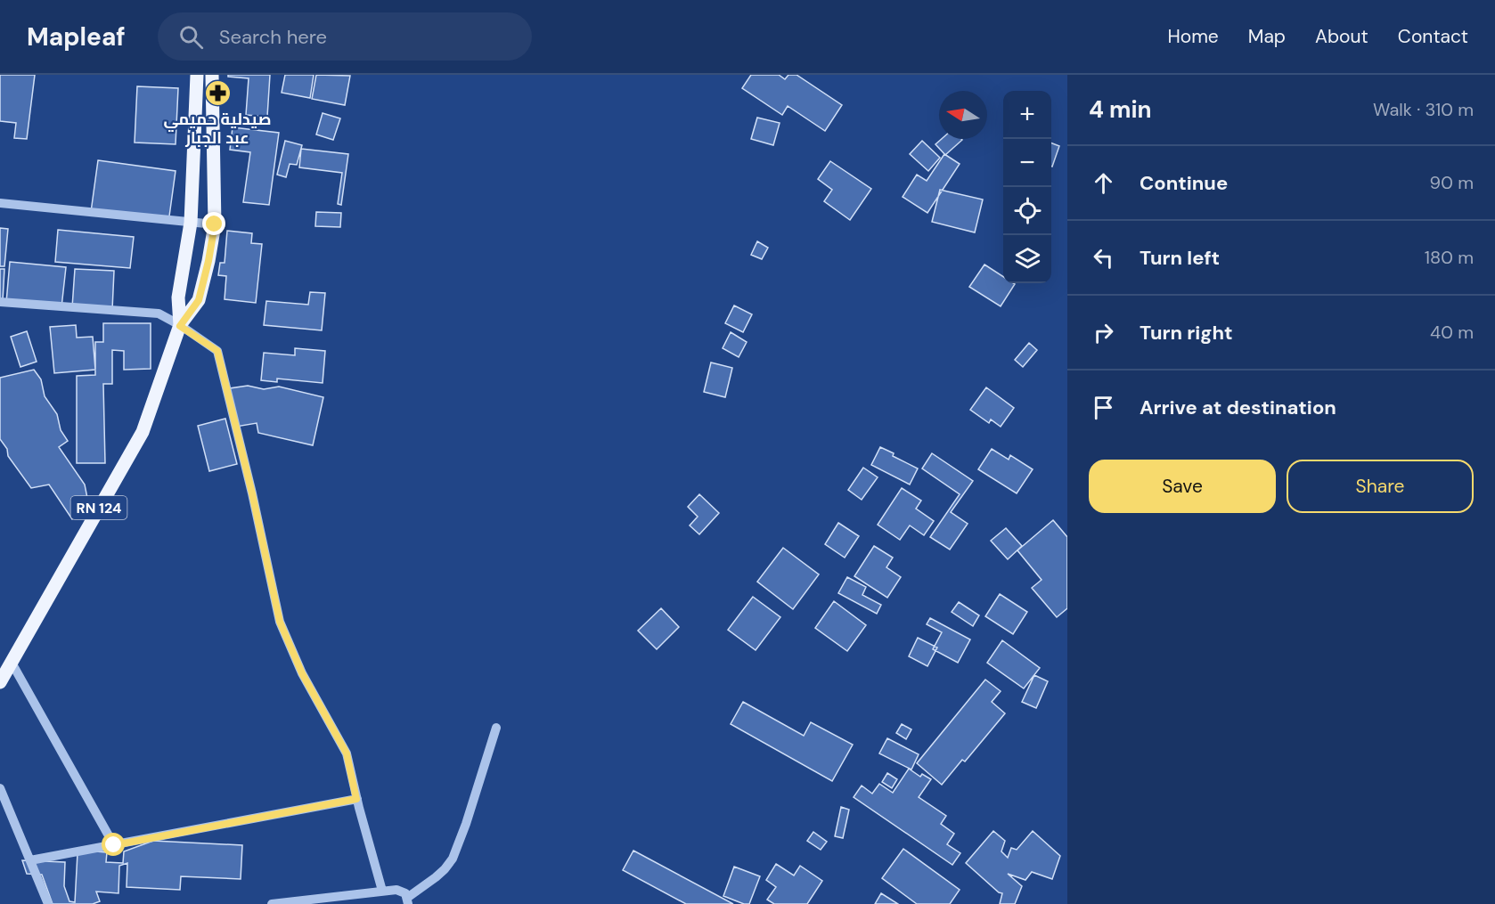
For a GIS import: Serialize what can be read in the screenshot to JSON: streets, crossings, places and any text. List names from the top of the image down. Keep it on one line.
{"streets":{"main road":["RN 124"]},"places":{"pharmacy":["صيدلية حميمي عبد الجبار"]},"north":"left","page":{"header":"Mapleaf","search":"Search here","nav":["Home","Map","About","Contact"],"heading":["4 min","Walk · 310 m"],"map_buttons":["+","−"],"list":[["Continue","90 m"],["Turn left","180 m"],["Turn right","40 m"],"Arrive at destination"],"buttons":["Save","Share"]}}
